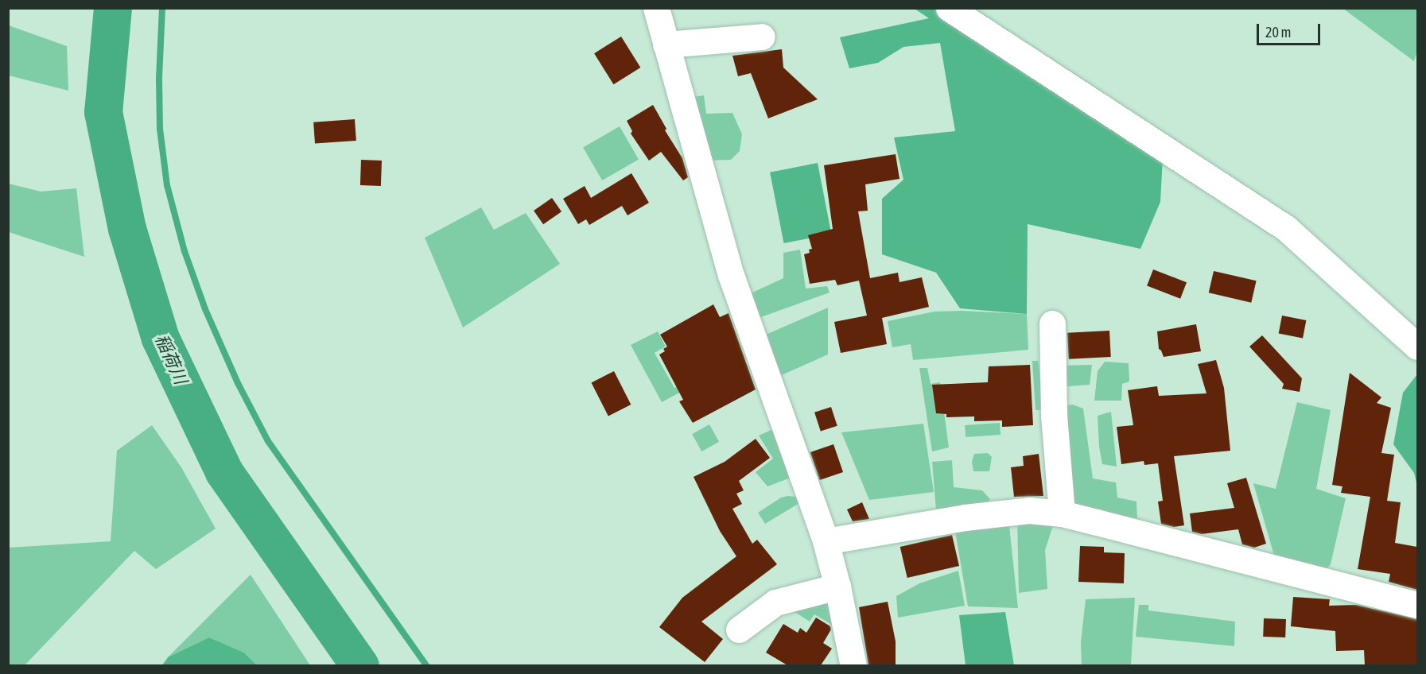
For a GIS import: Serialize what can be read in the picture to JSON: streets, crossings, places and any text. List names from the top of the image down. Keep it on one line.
{"water":["稲荷川"],"scale_bar":"20 m"}
